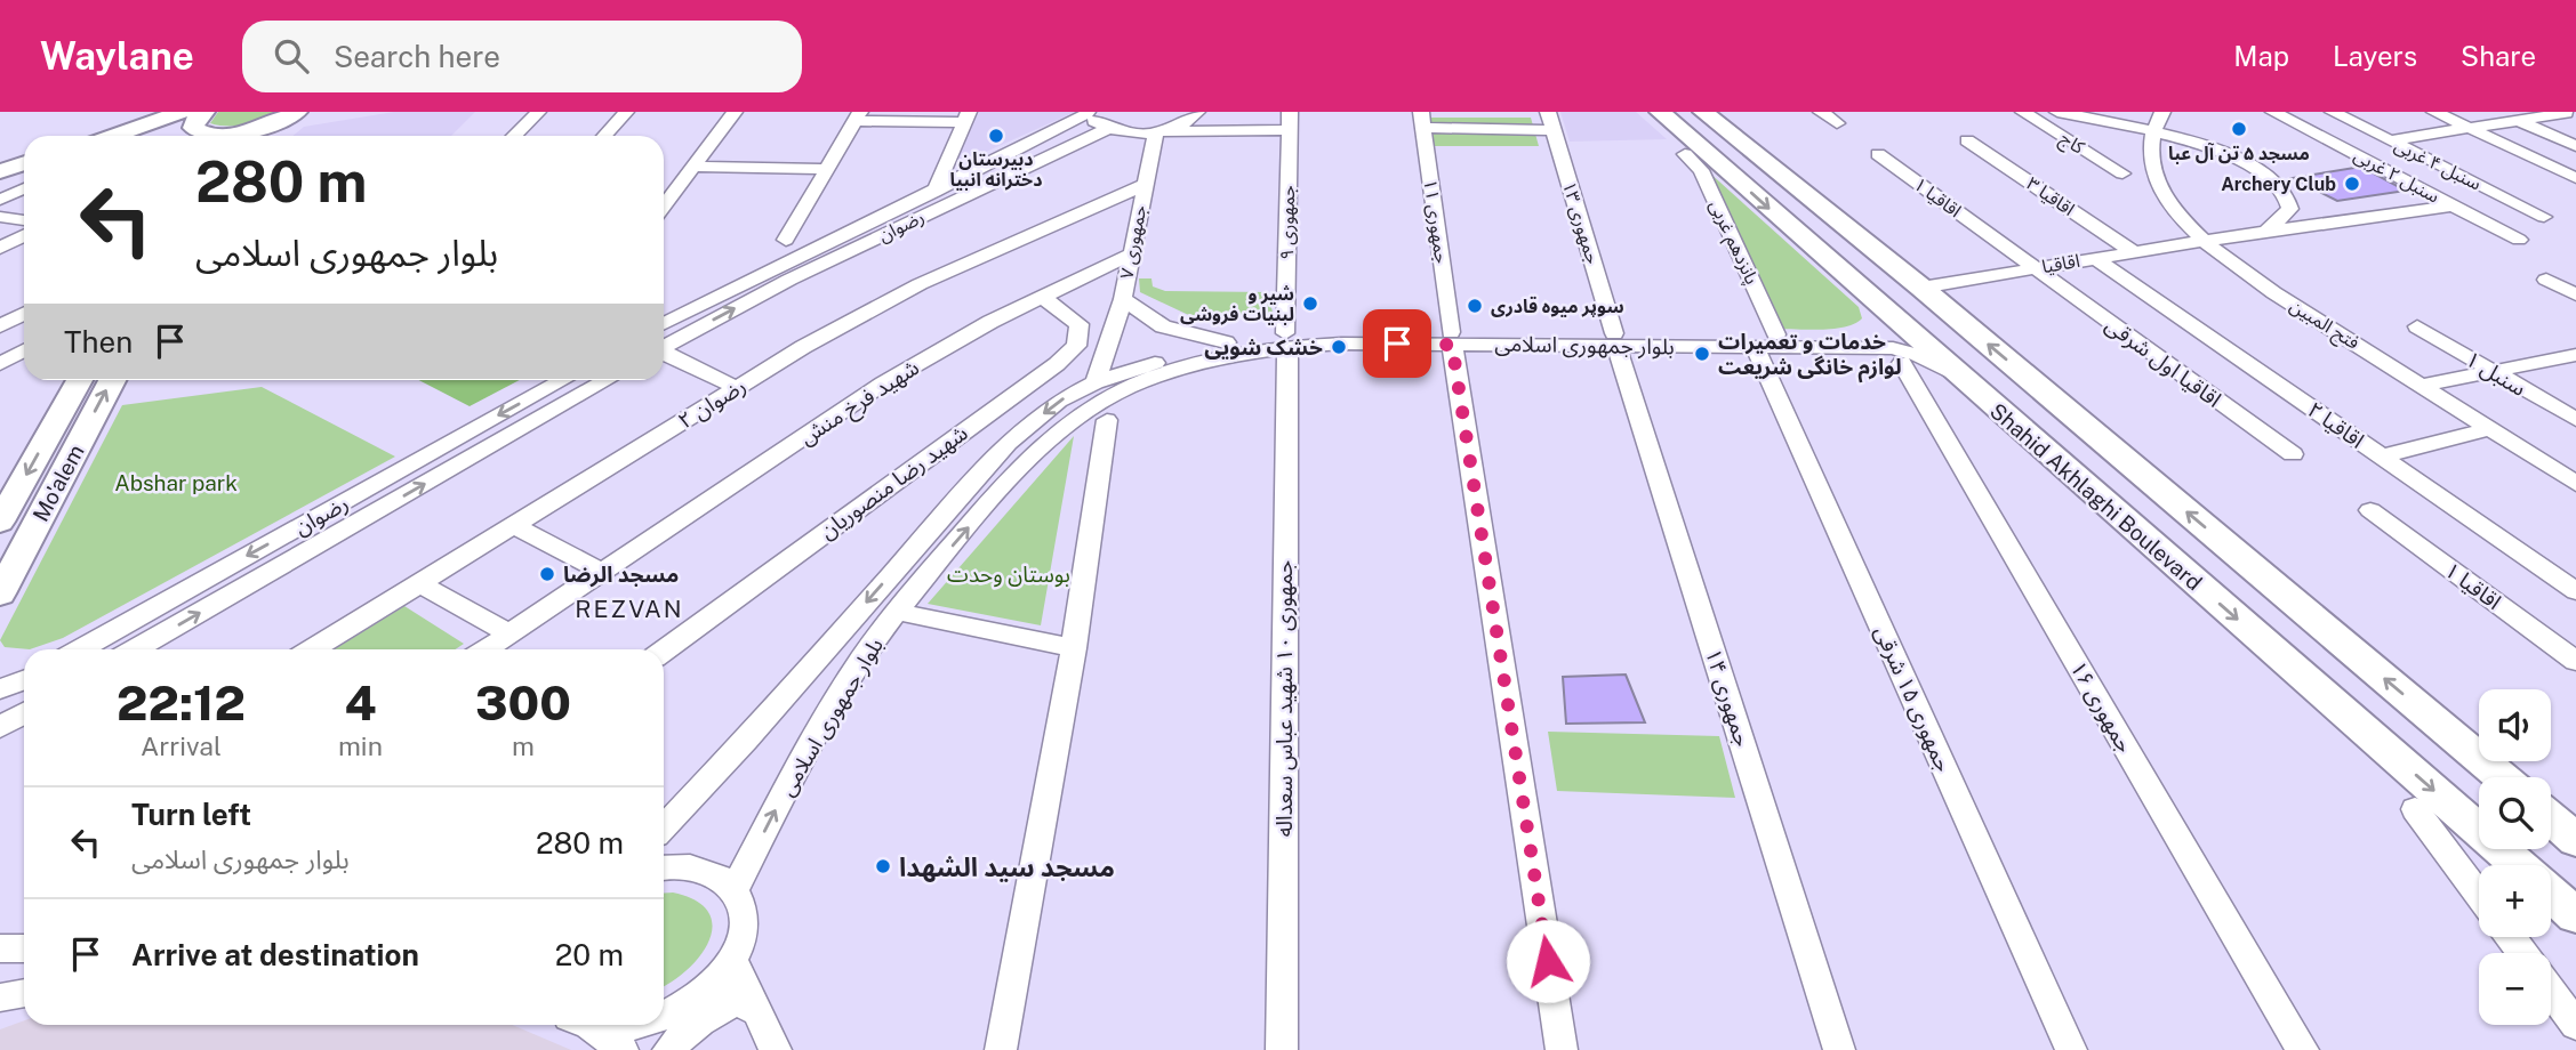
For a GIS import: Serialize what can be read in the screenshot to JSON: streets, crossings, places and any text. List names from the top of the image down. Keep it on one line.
{"streets":{"main road":["Mo'alem","Shahid Akhlaghi Boulevard"],"street":["کاج","سنبل ۴ غربی","سنبل ۲ غربی","اقاقیا ۳","اقاقیا ۱","جمهوری ۱۱","جمهوری ۹","جمهوری ۱۳","رضوان","جمهوری ۷","پانزدهم غربی","اقاقیا","فتح المبین","بلوار جمهوری اسلامی","اقاقیا اول شرقی","سنبل ۱","شهید فرخ منش","رضوان ۲","اقاقیا ۲","شهید رضا منصوریان","جمهوری ۱۴","جمهوری ۱۰ شهید عباس سعداله","جمهوری ۱۵ شرقی","جمهوری ۱۶"]},"crossings":[["سنبل ۲ غربی","اقاقیا"],["اقاقیا ۳","اقاقیا"],["اقاقیا ۱","اقاقیا"],["اقاقیا ۱","اقاقیا اول شرقی"],["جمهوری ۱۱","بلوار جمهوری اسلامی"],["جمهوری ۹","بلوار جمهوری اسلامی"],["جمهوری ۹","جمهوری ۱۰ شهید عباس سعداله"],["جمهوری ۱۳","بلوار جمهوری اسلامی"],["جمهوری ۱۳","جمهوری ۱۴"],["جمهوری ۷","بلوار جمهوری اسلامی"],["جمهوری ۷","شهید فرخ منش"],["جمهوری ۷","رضوان ۲"],["پانزدهم غربی","بلوار جمهوری اسلامی"],["پانزدهم غربی","Shahid Akhlaghi Boulevard"],["پانزدهم غربی","جمهوری ۱۵ شرقی"],["اقاقیا","فتح المبین"],["اقاقیا","اقاقیا اول شرقی"],["اقاقیا","اقاقیا ۲"],["اقاقیا","Shahid Akhlaghi Boulevard"],["بلوار جمهوری اسلامی","Shahid Akhlaghi Boulevard"],["بلوار جمهوری اسلامی","جمهوری ۱۴"],["بلوار جمهوری اسلامی","جمهوری ۱۰ شهید عباس سعداله"],["بلوار جمهوری اسلامی","جمهوری ۱۵ شرقی"],["بلوار جمهوری اسلامی","جمهوری ۱۶"],["شهید فرخ منش","شهید رضا منصوریان"]],"districts":["REZVAN"],"parks":["Abshar park","بوستان وحدت"],"places":["مسجد ۵ تن آل عبا","دبیرستان دخترانه انبیا","Archery Club","شیر و لبنیات فروشی","سوپر میوه قادری","خشک شویی","خدمات و تعمیرات لوازم خانگی شریعت","مسجد الرضا","مسجد سید الشهدا"],"page":{"header":"Waylane","search":"Search here","nav":["Map","Layers","Share"],"turn":["280 m","بلوار جمهوری اسلامی"],"then":"Then","eta":["22:12","Arrival","4","min","300","m"],"map_buttons":["+","−"],"list":[{"name":"Turn left","note":"بلوار جمهوری اسلامی","value":"280 m"},{"name":"Arrive at destination","value":"20 m"}]}}
